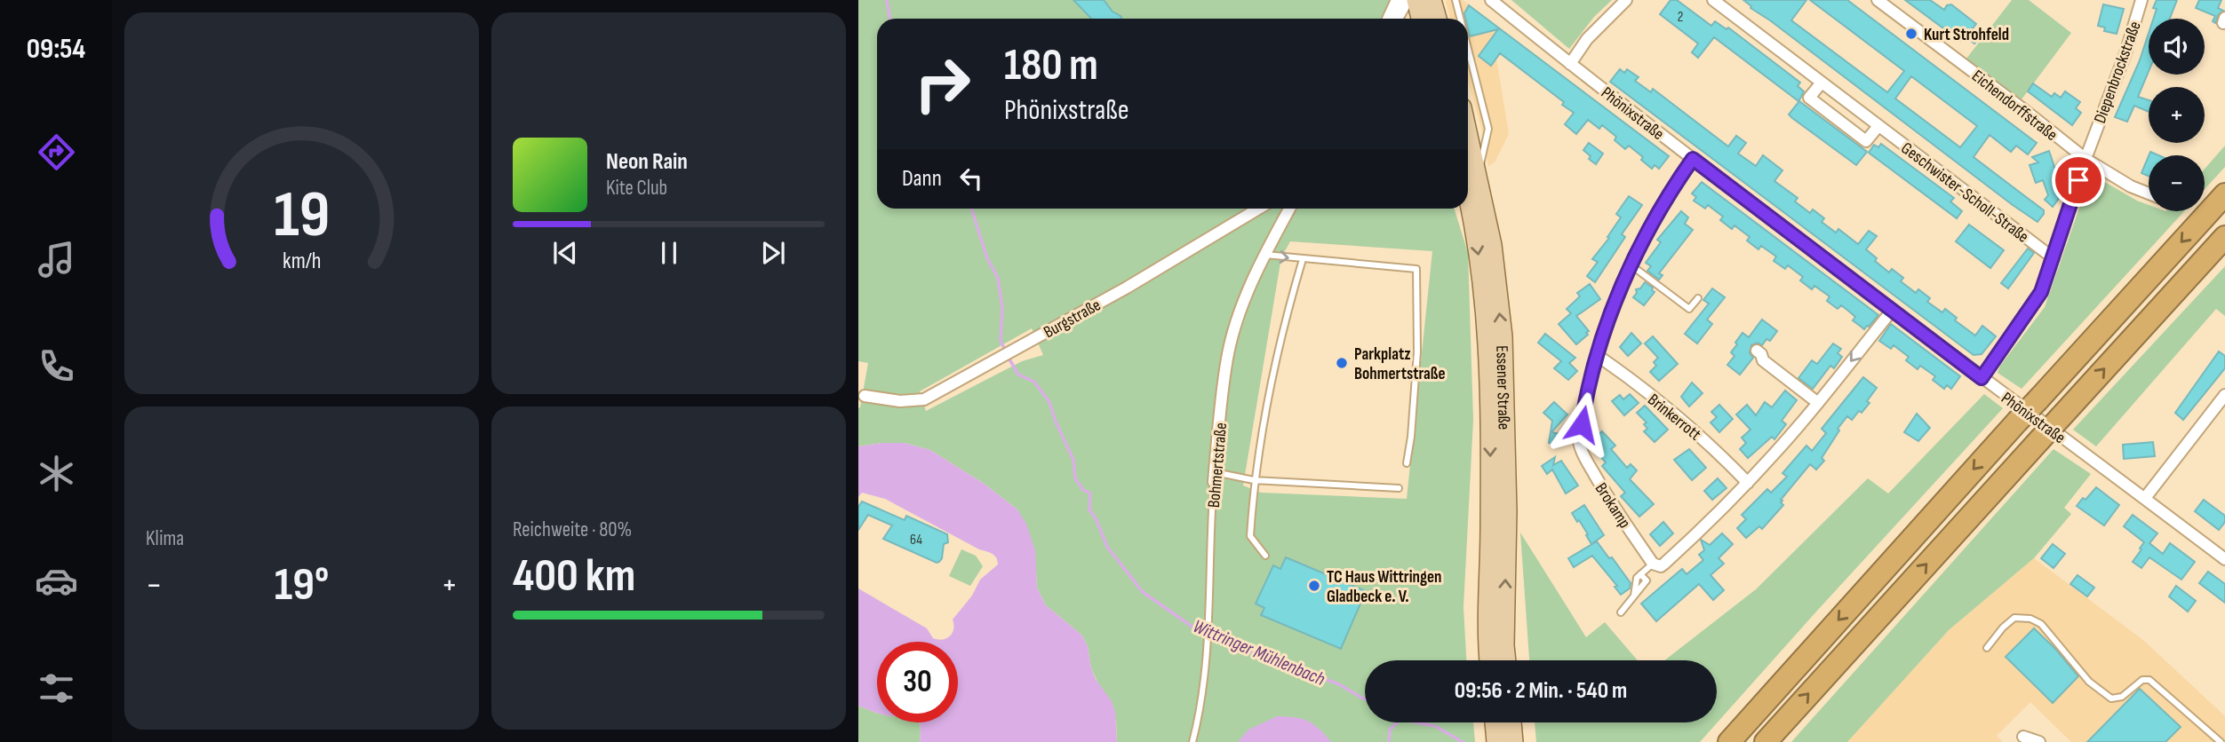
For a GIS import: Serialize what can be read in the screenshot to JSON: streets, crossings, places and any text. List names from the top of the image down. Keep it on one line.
{"streets":{"main road":["Essener Straße"],"street":["Diepenbrockstraße","Eichendorffstraße","Phönixstraße","Geschwister-Scholl-Straße","Burgstraße","Brinkerrott","Bohmertstraße","Brokamp"]},"crossings":[["Diepenbrockstraße","Eichendorffstraße"],["Diepenbrockstraße","Phönixstraße"],["Diepenbrockstraße","Geschwister-Scholl-Straße"],["Phönixstraße","Brokamp"],["Brinkerrott","Brokamp"]],"water":["Wittringer Mühlenbach"],"places":["Kurt Strohfeld","Parkplatz Bohmertstraße","TC Haus Wittringen Gladbeck e. V."],"house_numbers":["2","64"],"page":{"tabs":"09:54","map_buttons":["+","−"],"turn":["180 m","Phönixstraße"],"song":["Neon Rain","Kite Club"],"then":"Dann","tile":["Klima",["Reichweite · 80%","400 km"]],"heat":["−","19°","+"],"limit":"30","trip":"09:56 · 2 Min. · 540 m","gauge":["19","km/h"]}}
